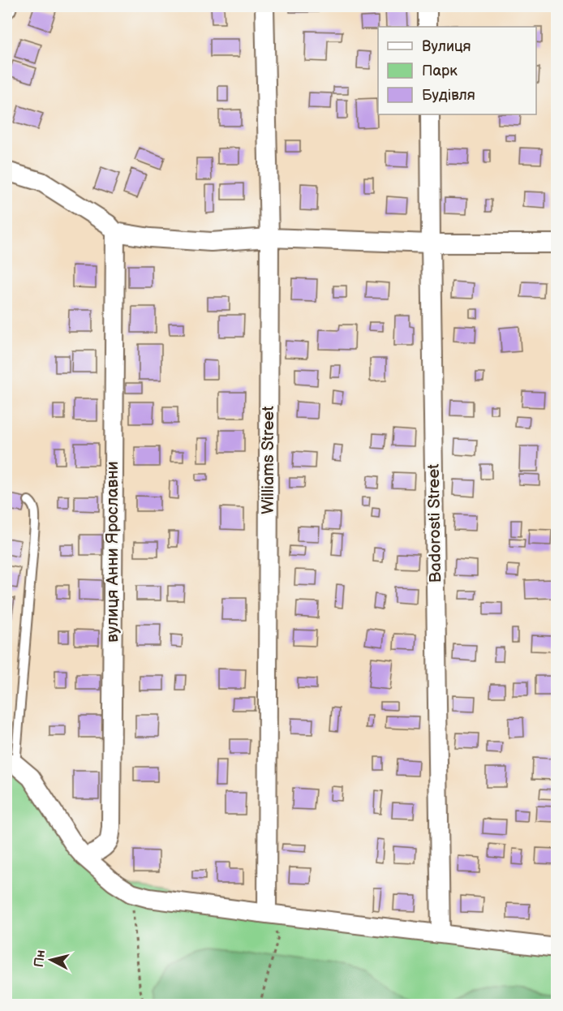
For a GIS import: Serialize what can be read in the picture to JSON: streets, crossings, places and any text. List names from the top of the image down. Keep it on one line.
{"streets":{"street":["Williams Street","Badorosti Street","вулиця Анни Ярославни"]},"legend":["Вулиця","Парк","Будівля"],"north":"left"}
